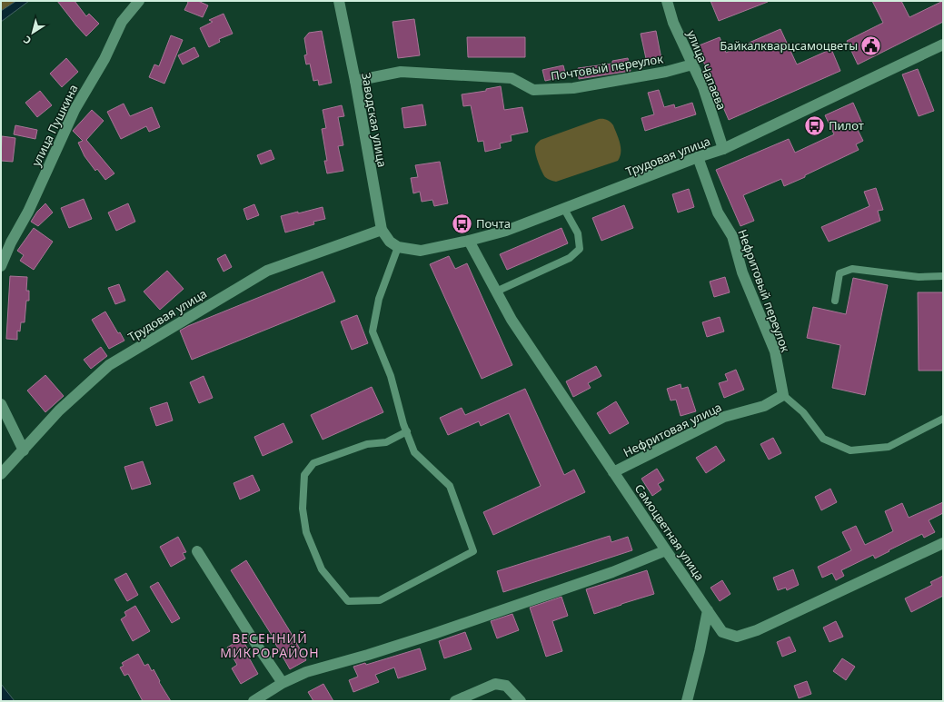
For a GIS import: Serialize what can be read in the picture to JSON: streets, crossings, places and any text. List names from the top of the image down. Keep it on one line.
{"streets":{"street":["Почтовый переулок","улица Чапаева","Заводская улица","улица Пушкина","Трудовая улица","Нефритовый переулок","Нефритовая улица","Самоцветная улица"]},"crossings":[["Почтовый переулок","улица Чапаева"],["Почтовый переулок","Заводская улица"],["улица Чапаева","Трудовая улица"],["Заводская улица","Трудовая улица"],["Трудовая улица","Нефритовый переулок"],["Трудовая улица","Самоцветная улица"],["Нефритовый переулок","Нефритовая улица"],["Нефритовая улица","Самоцветная улица"]],"districts":["ВЕСЕННИЙ МИКРОРАЙОН"],"places":{"public building":["Байкалкварцсамоцветы"],"bus stop":["Пилот","Почта"]},"north":"bottom left"}
